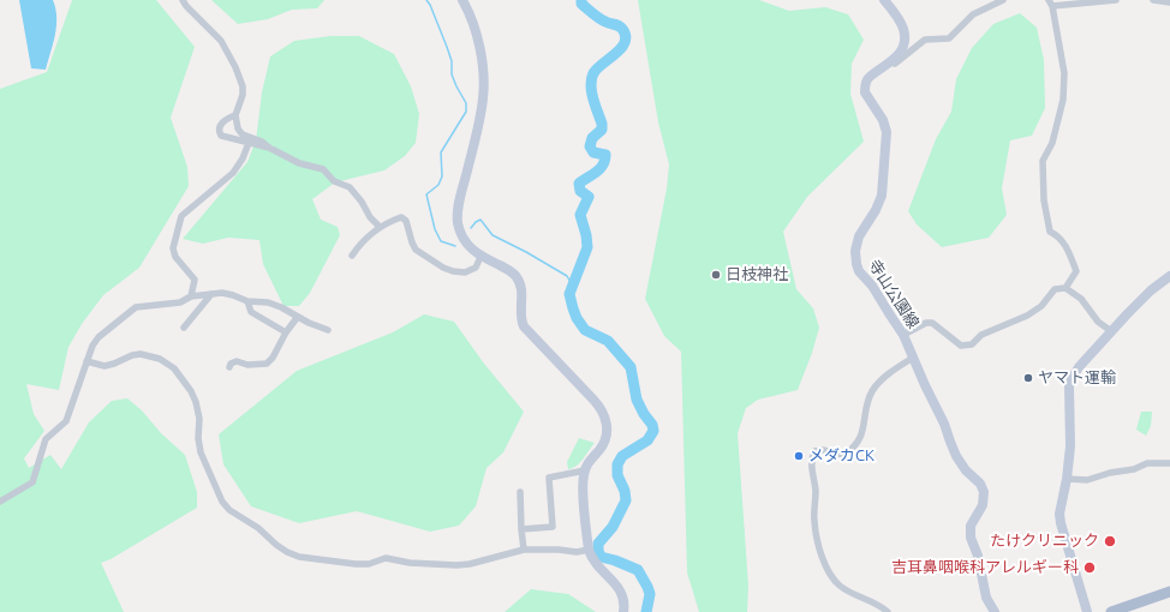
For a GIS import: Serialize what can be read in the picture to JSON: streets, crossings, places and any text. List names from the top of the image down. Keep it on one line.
{"streets":{"street":["寺山公園線"]},"places":["日枝神社","ヤマト運輸","メダカCK","たけクリニック","吉耳鼻咽喉科アレルギー科"]}
